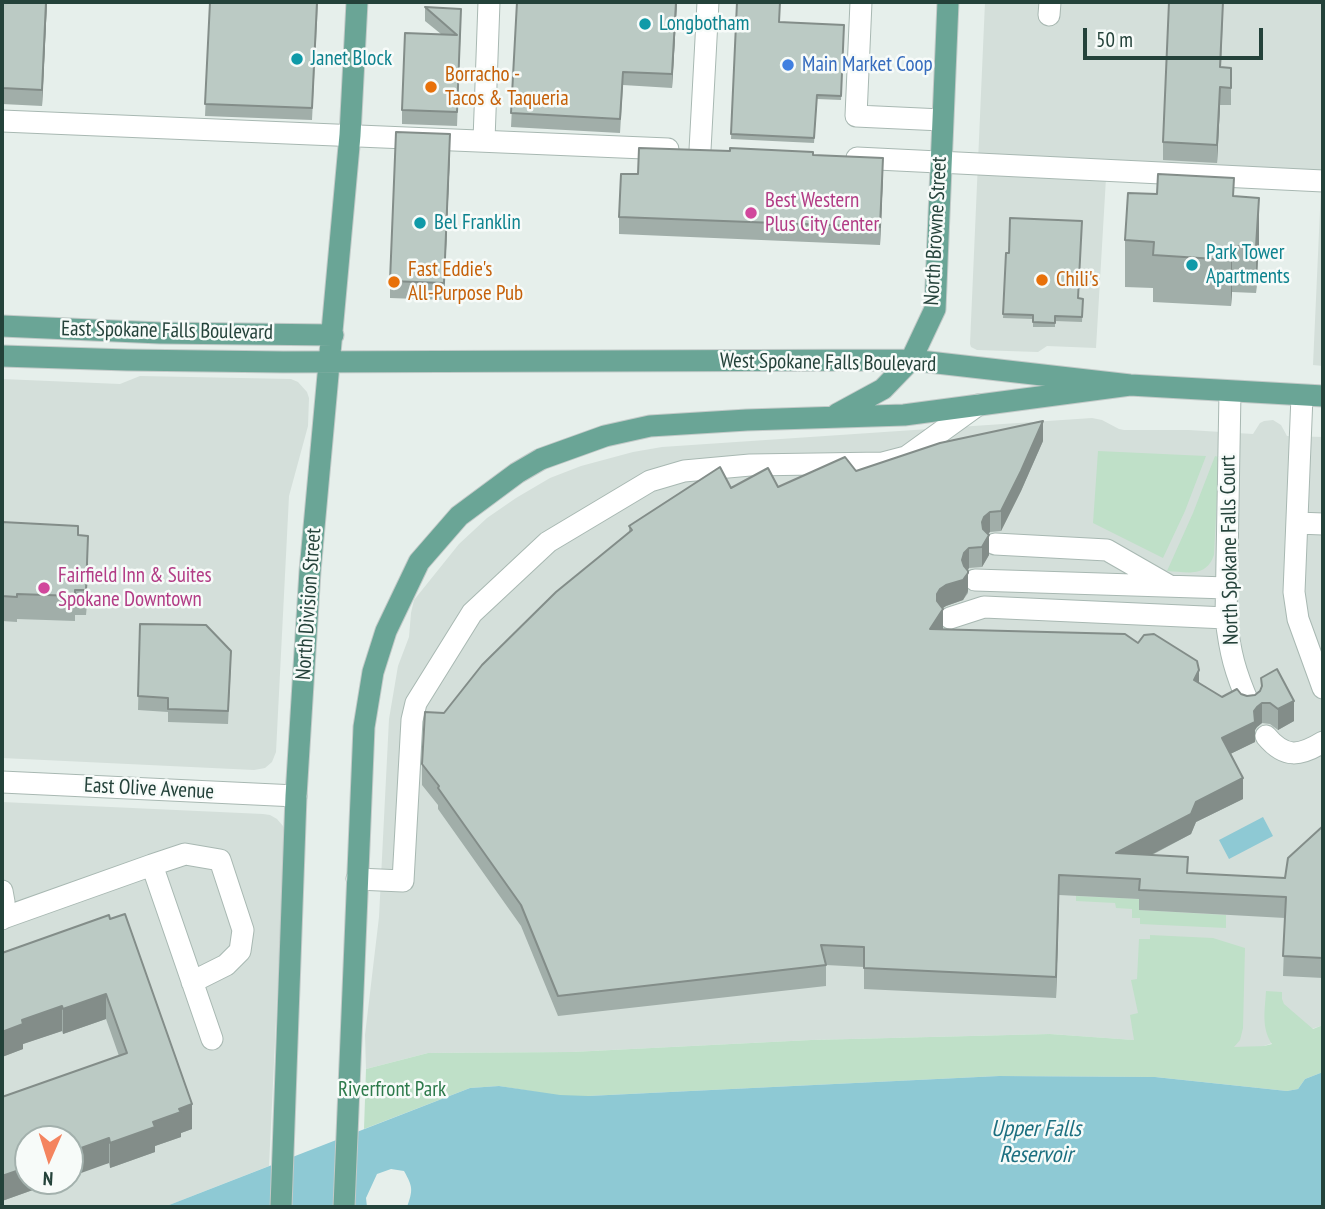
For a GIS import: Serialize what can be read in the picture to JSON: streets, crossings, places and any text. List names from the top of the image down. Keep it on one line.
{"streets":{"main road":["North Browne Street","East Spokane Falls Boulevard","West Spokane Falls Boulevard","North Division Street"],"street":["North Spokane Falls Court","East Olive Avenue"]},"crossings":[["North Browne Street","West Spokane Falls Boulevard"],["East Spokane Falls Boulevard","West Spokane Falls Boulevard"],["East Spokane Falls Boulevard","North Division Street"],["West Spokane Falls Boulevard","North Spokane Falls Court"],["West Spokane Falls Boulevard","North Division Street"],["North Division Street","East Olive Avenue"]],"water":["Upper Falls Reservoir"],"parks":["Riverfront Park"],"places":["Longbotham","Janet Block","Main Market Coop","Borracho - Tacos & Taqueria","Best Western Plus City Center","Bel Franklin","Park Tower Apartments","Chili's","Fast Eddie's All-Purpose Pub","Fairfield Inn & Suites Spokane Downtown"],"scale_bar":"50 m","north":"bottom"}
